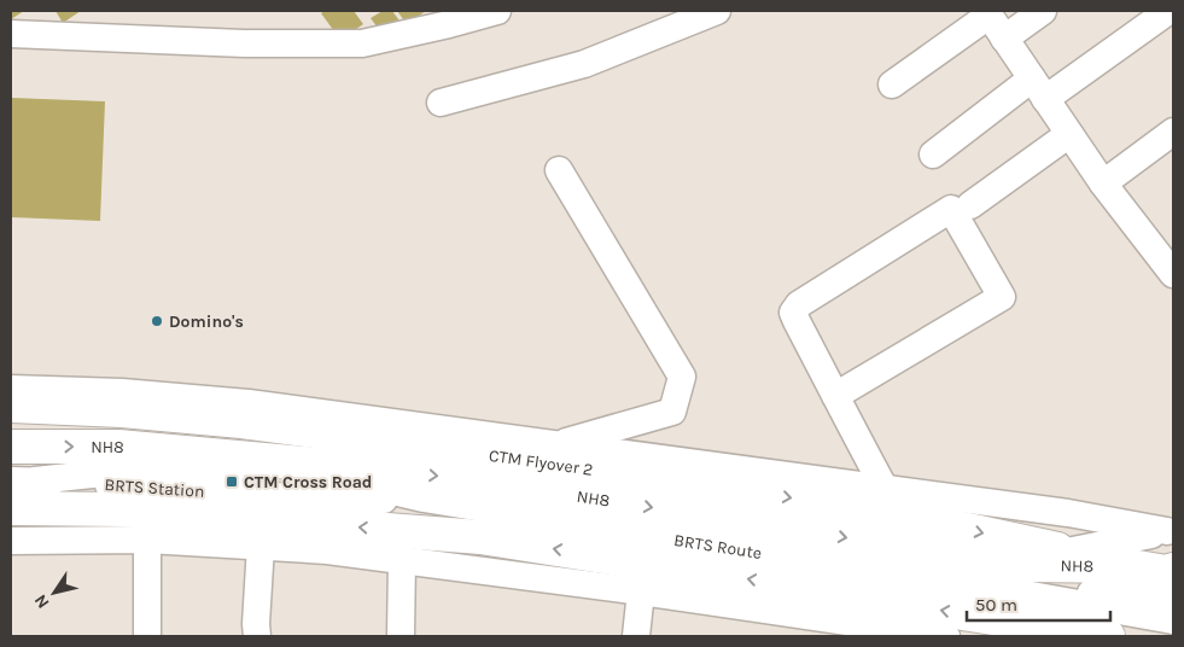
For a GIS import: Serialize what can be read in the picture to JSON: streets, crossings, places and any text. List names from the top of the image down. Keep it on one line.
{"streets":{"main road":["NH8","CTM Flyover 2"],"street":["BRTS Station","BRTS Route"]},"crossings":[["NH8","CTM Flyover 2"],["NH8","BRTS Route"],["BRTS Station","BRTS Route"]],"places":{"other":["Domino's"],"transit":["CTM Cross Road"]},"scale_bar":"50 m","north":"bottom left"}
